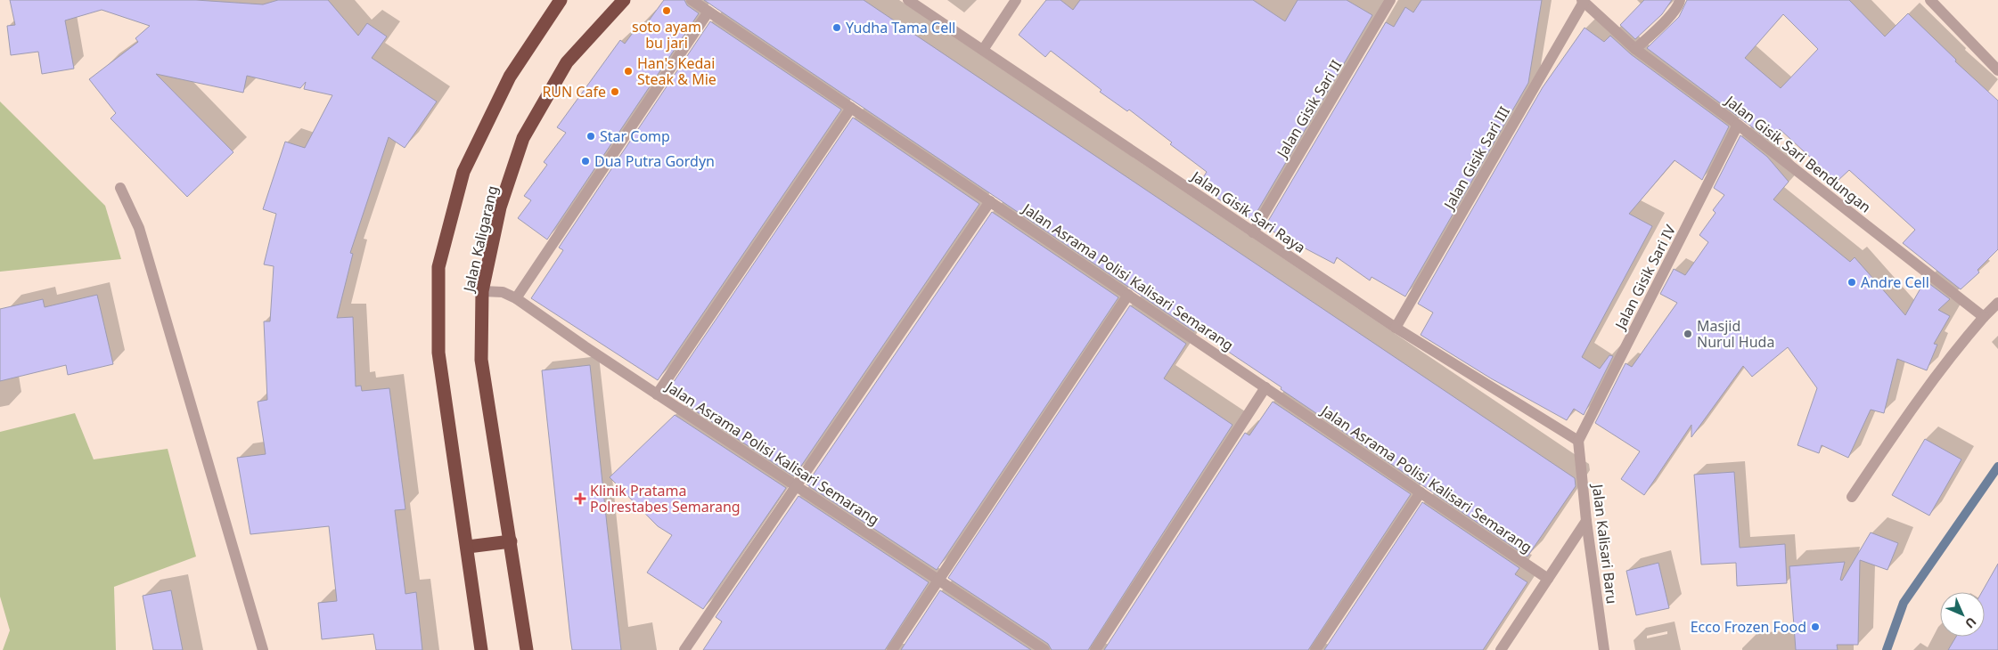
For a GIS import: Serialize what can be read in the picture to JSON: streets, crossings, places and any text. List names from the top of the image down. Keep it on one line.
{"streets":{"highway":["Jalan Kaligarang"],"street":["Jalan Gisik Sari II","Jalan Gisik Sari Bendungan","Jalan Gisik Sari III","Jalan Gisik Sari Raya","Jalan Asrama Polisi Kalisari Semarang","Jalan Gisik Sari IV","Jalan Kalisari Baru"]},"crossings":[["Jalan Gisik Sari II","Jalan Gisik Sari Raya"],["Jalan Gisik Sari Bendungan","Jalan Gisik Sari III"],["Jalan Gisik Sari Bendungan","Jalan Gisik Sari IV"],["Jalan Gisik Sari III","Jalan Gisik Sari Raya"],["Jalan Gisik Sari Raya","Jalan Gisik Sari IV"],["Jalan Gisik Sari Raya","Jalan Kalisari Baru"],["Jalan Kaligarang","Jalan Asrama Polisi Kalisari Semarang"],["Jalan Gisik Sari IV","Jalan Kalisari Baru"]],"places":{"other":["soto ayam bu jari","Yudha Tama Cell","Han's Kedai Steak & Mie","RUN Cafe","Star Comp","Dua Putra Gordyn","Andre Cell","Masjid Nurul Huda","Ecco Frozen Food"],"health":["Klinik Pratama Polrestabes Semarang"]},"north":"bottom right"}
